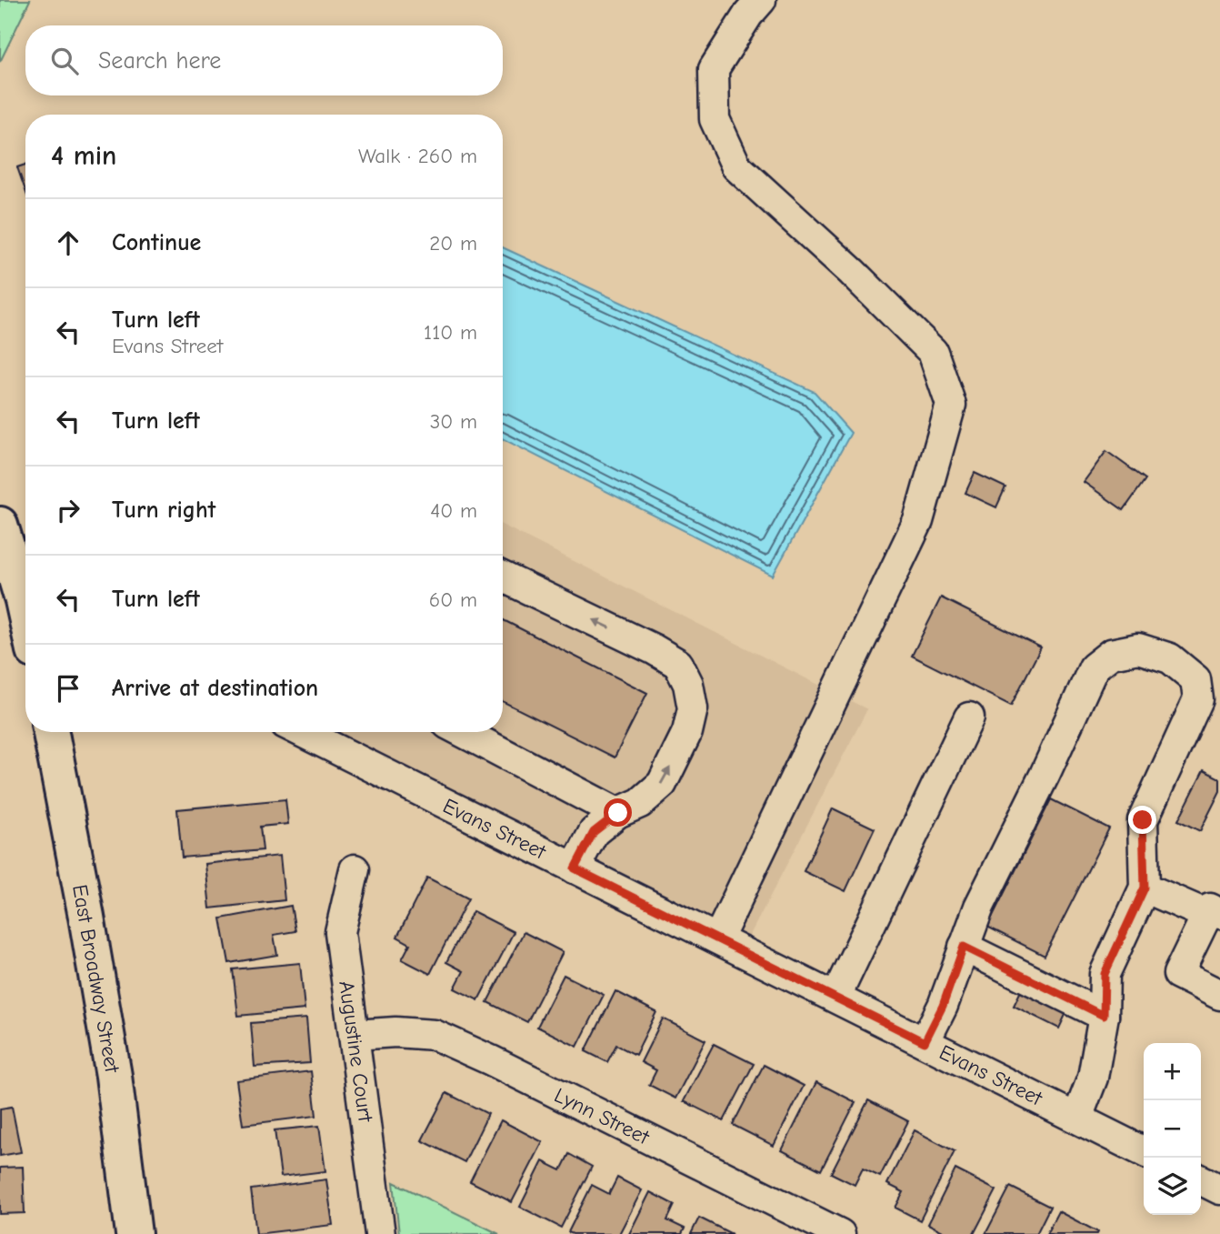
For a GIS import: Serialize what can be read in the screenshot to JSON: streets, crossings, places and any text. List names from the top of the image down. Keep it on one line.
{"streets":{"main road":["East Broadway Street"],"street":["Evans Street","Augustine Court","Lynn Street"]},"crossings":[["Augustine Court","Lynn Street"]],"page":{"search":"Search here","heading":["4 min","Walk · 260 m"],"list":[["Continue","20 m"],["Turn left","Evans Street","110 m"],["Turn left","30 m"],["Turn right","40 m"],["Turn left","60 m"],"Arrive at destination"],"map_buttons":["+","−"]}}
